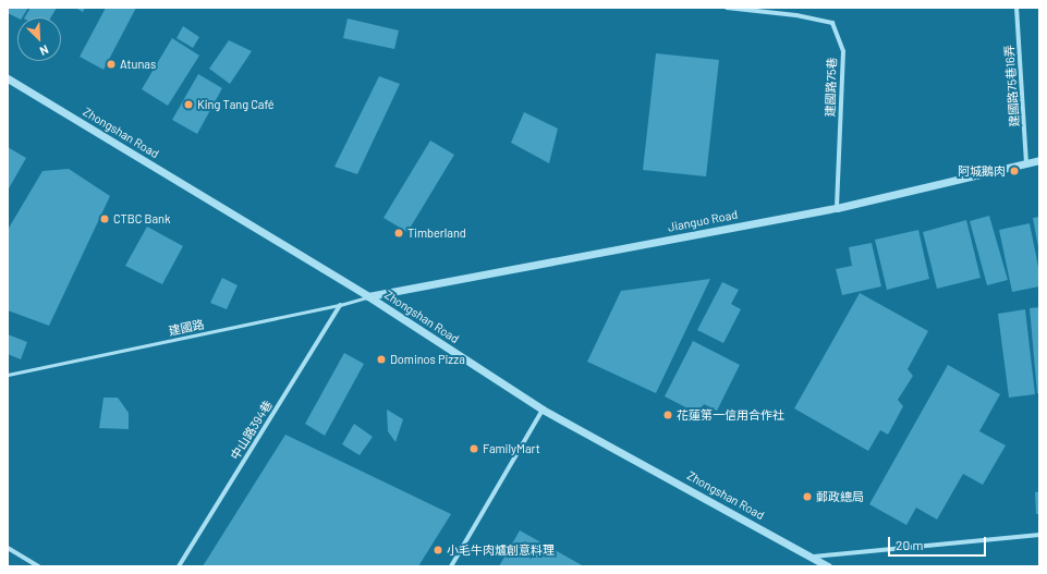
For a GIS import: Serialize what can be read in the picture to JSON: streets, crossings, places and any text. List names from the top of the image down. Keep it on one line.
{"streets":{"street":["建國路75巷16弄","建國路75巷","Zhongshan Road","Jianguo Road","中山路394巷"],"lane":["建國路"]},"crossings":[["建國路75巷16弄","Jianguo Road"],["建國路75巷","Jianguo Road"],["Zhongshan Road","Jianguo Road"],["Zhongshan Road","建國路"],["Jianguo Road","建國路"],["建國路","中山路394巷"]],"places":["Atunas","King Tang Café","阿城鵝肉","CTBC Bank","Timberland","Dominos Pizza","花蓮第一信用合作社","FamilyMart","郵政總局","小毛牛肉爐創意料理"],"scale_bar":"20 m","north":"bottom right"}
